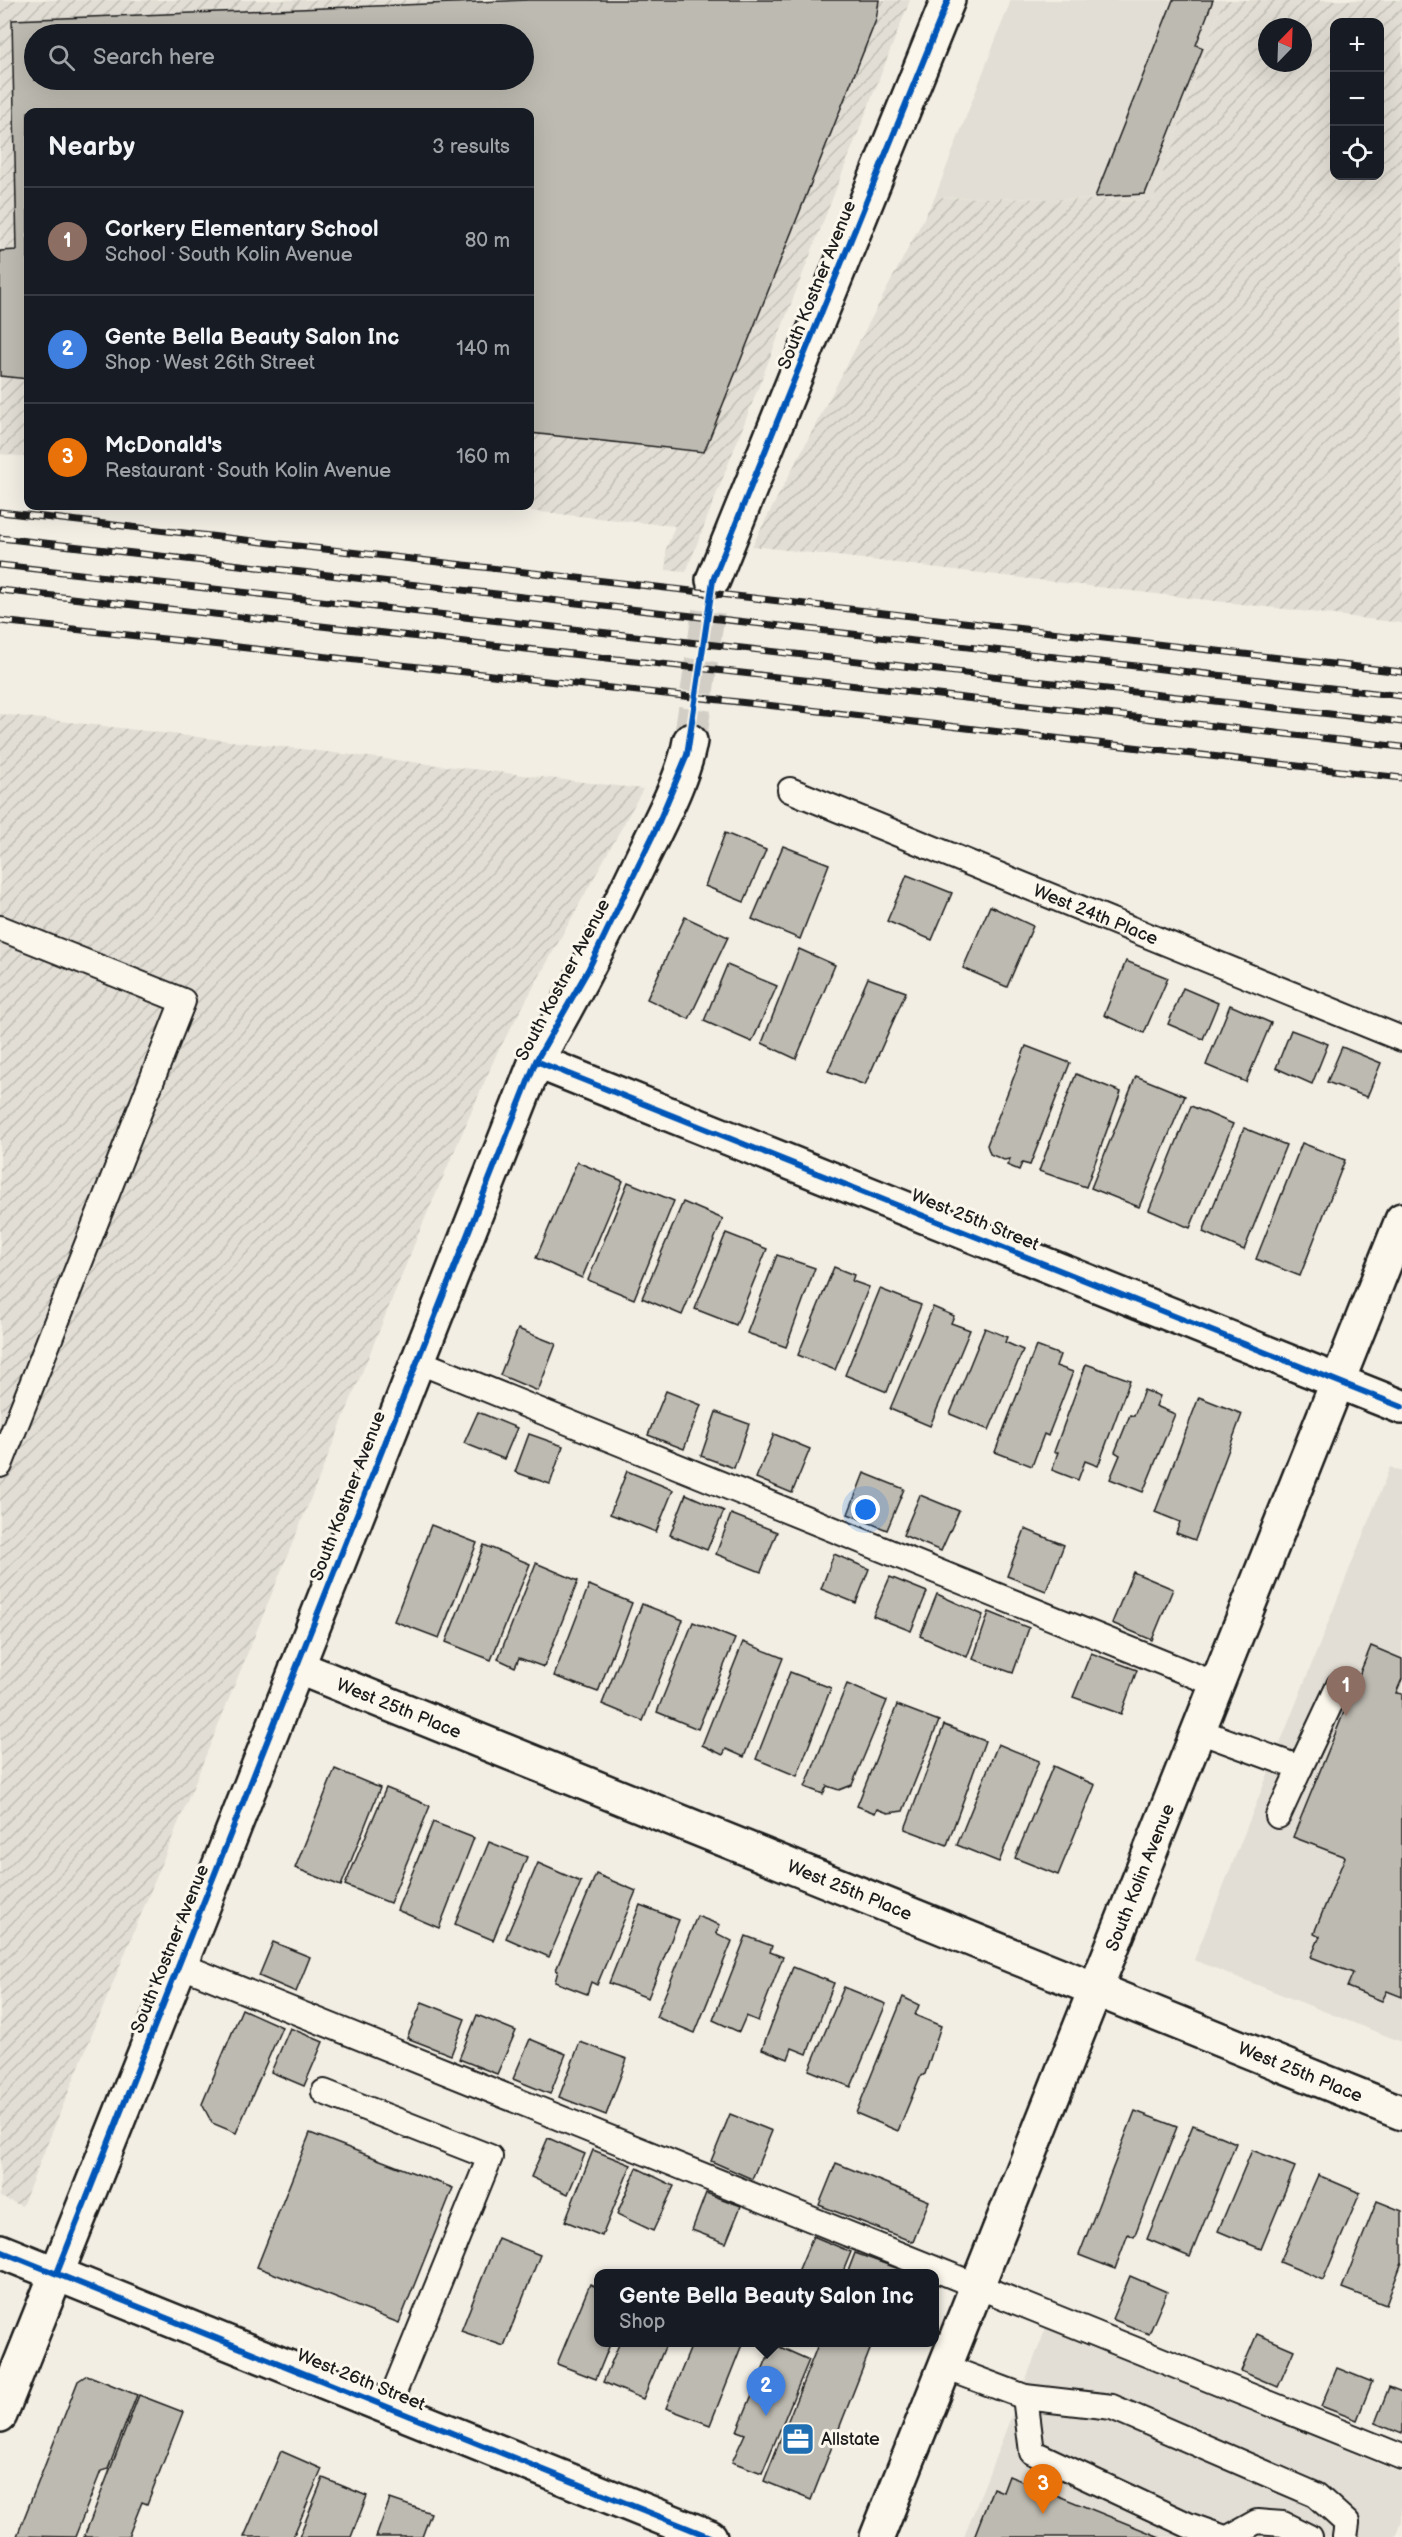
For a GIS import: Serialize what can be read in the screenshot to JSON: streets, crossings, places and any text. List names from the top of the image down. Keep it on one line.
{"streets":{"street":["South Kostner Avenue","West 25th Street","West 25th Place","South Kolin Avenue","West 26th Street"],"lane":["West 24th Place"]},"crossings":[["South Kostner Avenue","West 25th Street"],["South Kostner Avenue","West 25th Place"],["South Kostner Avenue","West 26th Street"],["West 25th Street","South Kolin Avenue"],["West 25th Place","South Kolin Avenue"]],"places":{"office":["Allstate"]},"north":"top right","page":{"map_buttons":["+","−"],"search":"Search here","heading":["Nearby","3 results"],"list":[{"mark":"1","name":"Corkery Elementary School","note":"School · South Kolin Avenue","value":"80 m"},{"mark":"2","name":"Gente Bella Beauty Salon Inc","note":"Shop · West 26th Street","value":"140 m"},{"mark":"3","name":"McDonald's","note":"Restaurant · South Kolin Avenue","value":"160 m"}],"pins":["1","2","3"],"popup":["Gente Bella Beauty Salon Inc","Shop"]}}
